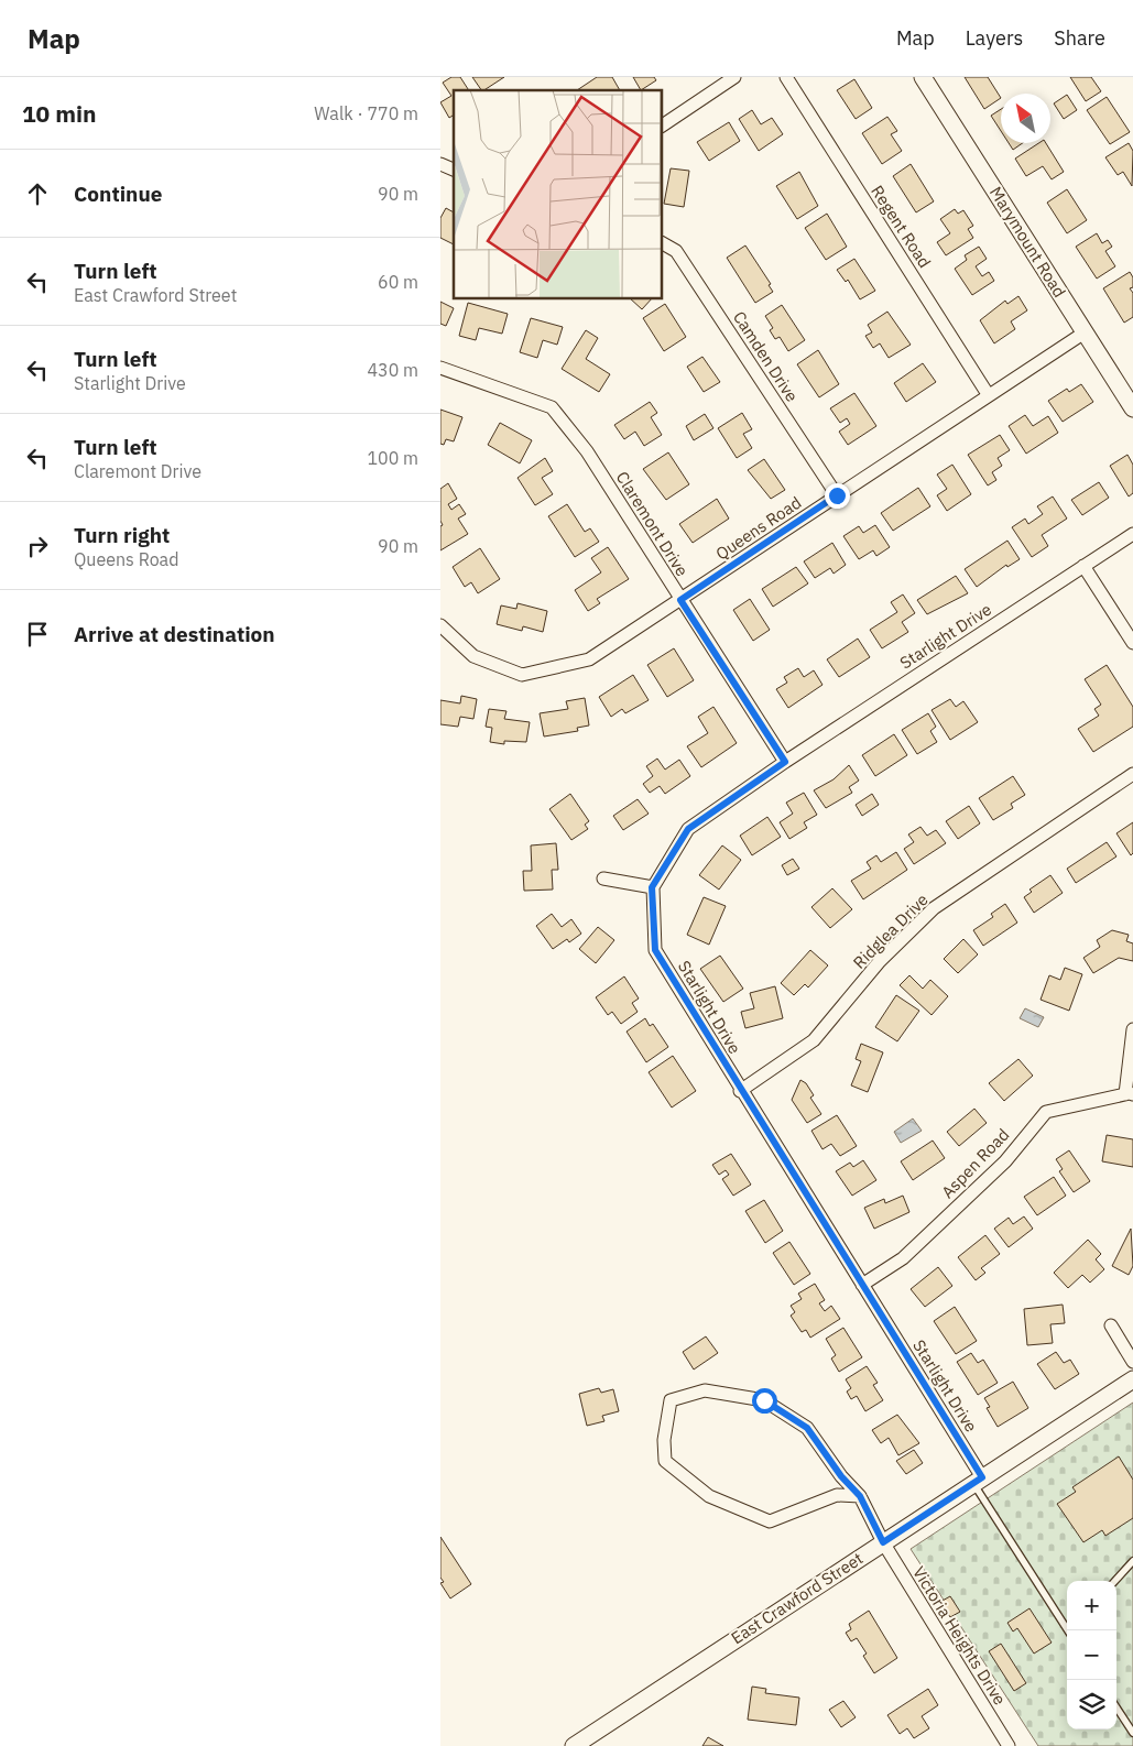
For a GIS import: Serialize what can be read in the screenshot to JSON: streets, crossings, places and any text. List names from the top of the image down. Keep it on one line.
{"streets":{"street":["Regent Road","Marymount Road","Camden Drive","Claremont Drive","Queens Road","Starlight Drive","Ridglea Drive","Aspen Road","East Crawford Street","Victoria Heights Drive"]},"crossings":[["Regent Road","Queens Road"],["Marymount Road","Queens Road"],["Camden Drive","Queens Road"],["Claremont Drive","Queens Road"],["Claremont Drive","Starlight Drive"],["Starlight Drive","Ridglea Drive"],["Starlight Drive","Aspen Road"],["Starlight Drive","East Crawford Street"],["East Crawford Street","Victoria Heights Drive"]],"north":"top left","page":{"header":"Map","nav":["Map","Layers","Share"],"heading":["10 min","Walk · 770 m"],"list":[["Continue","90 m"],["Turn left","East Crawford Street","60 m"],["Turn left","Starlight Drive","430 m"],["Turn left","Claremont Drive","100 m"],["Turn right","Queens Road","90 m"],"Arrive at destination"],"map_buttons":["+","−"]}}
